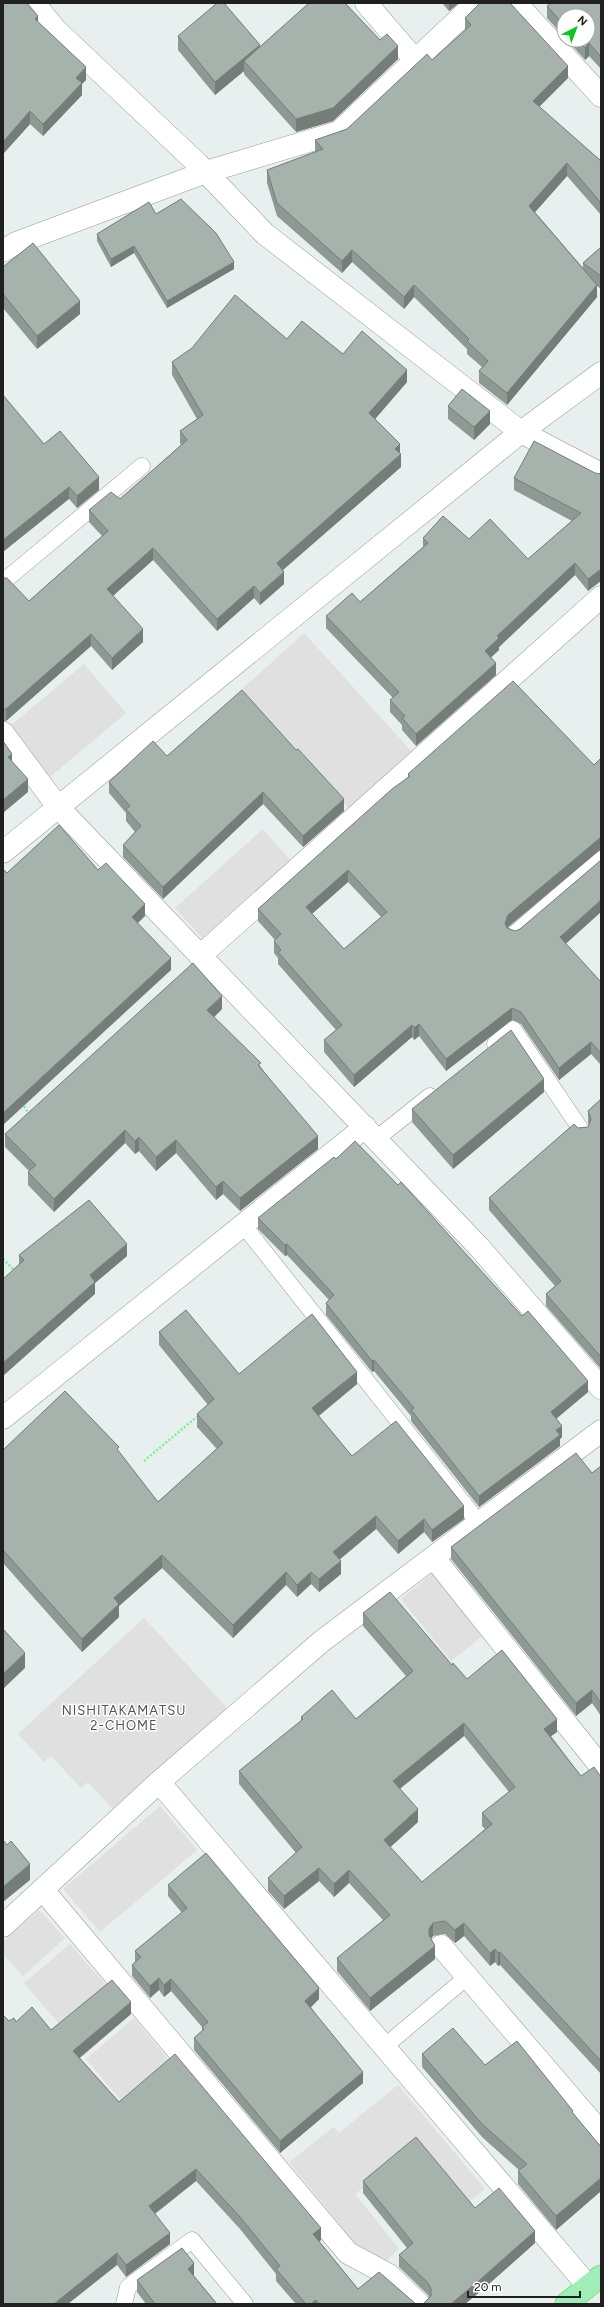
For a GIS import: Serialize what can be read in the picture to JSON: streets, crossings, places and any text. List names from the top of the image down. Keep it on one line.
{"districts":["NISHITAKAMATSU 2-CHOME"],"scale_bar":"20 m","north":"top right"}
